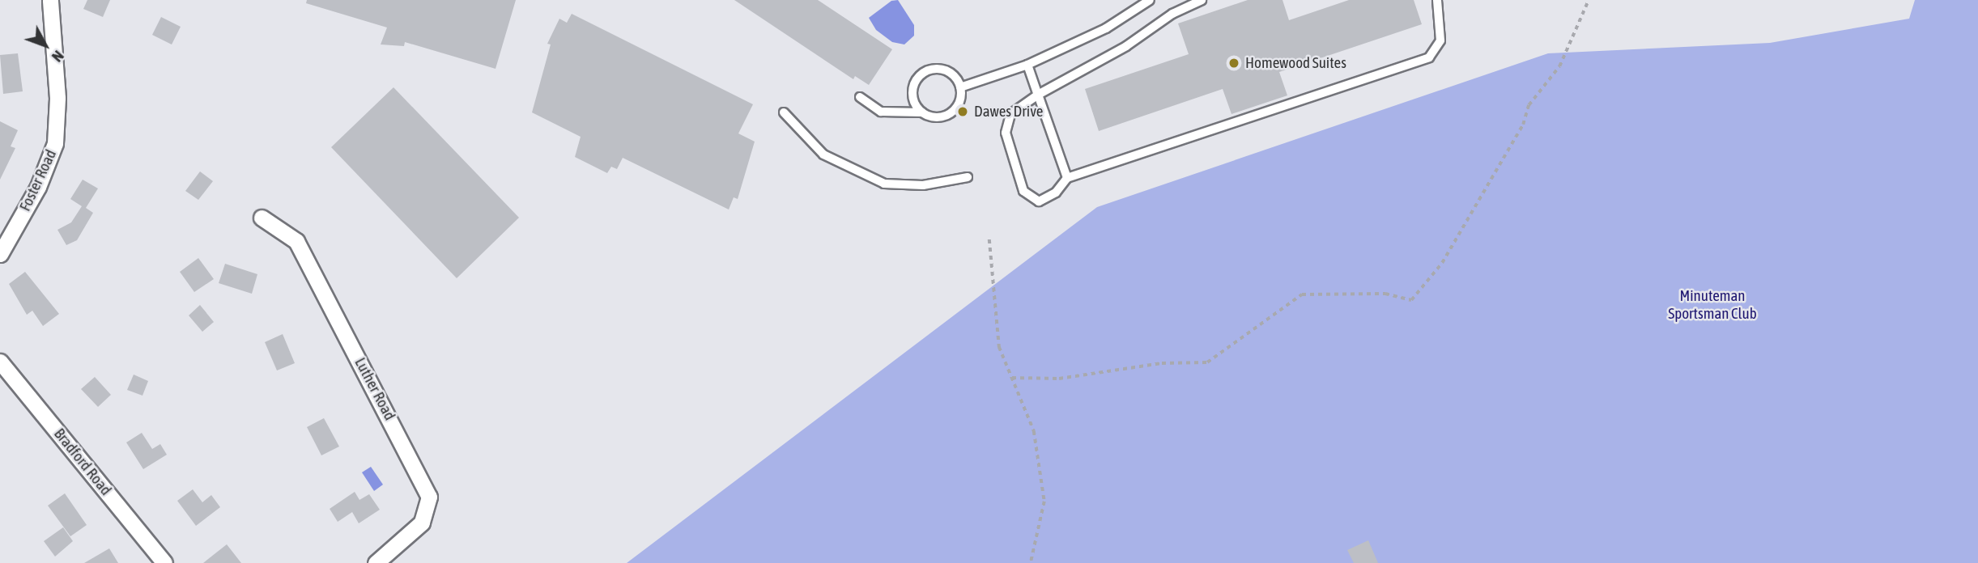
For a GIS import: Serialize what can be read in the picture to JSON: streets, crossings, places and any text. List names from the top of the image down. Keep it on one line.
{"streets":{"street":["Foster Road","Luther Road","Bradford Road"]},"parks":["Minuteman Sportsman Club"],"places":["Homewood Suites","Dawes Drive"],"north":"bottom right"}
